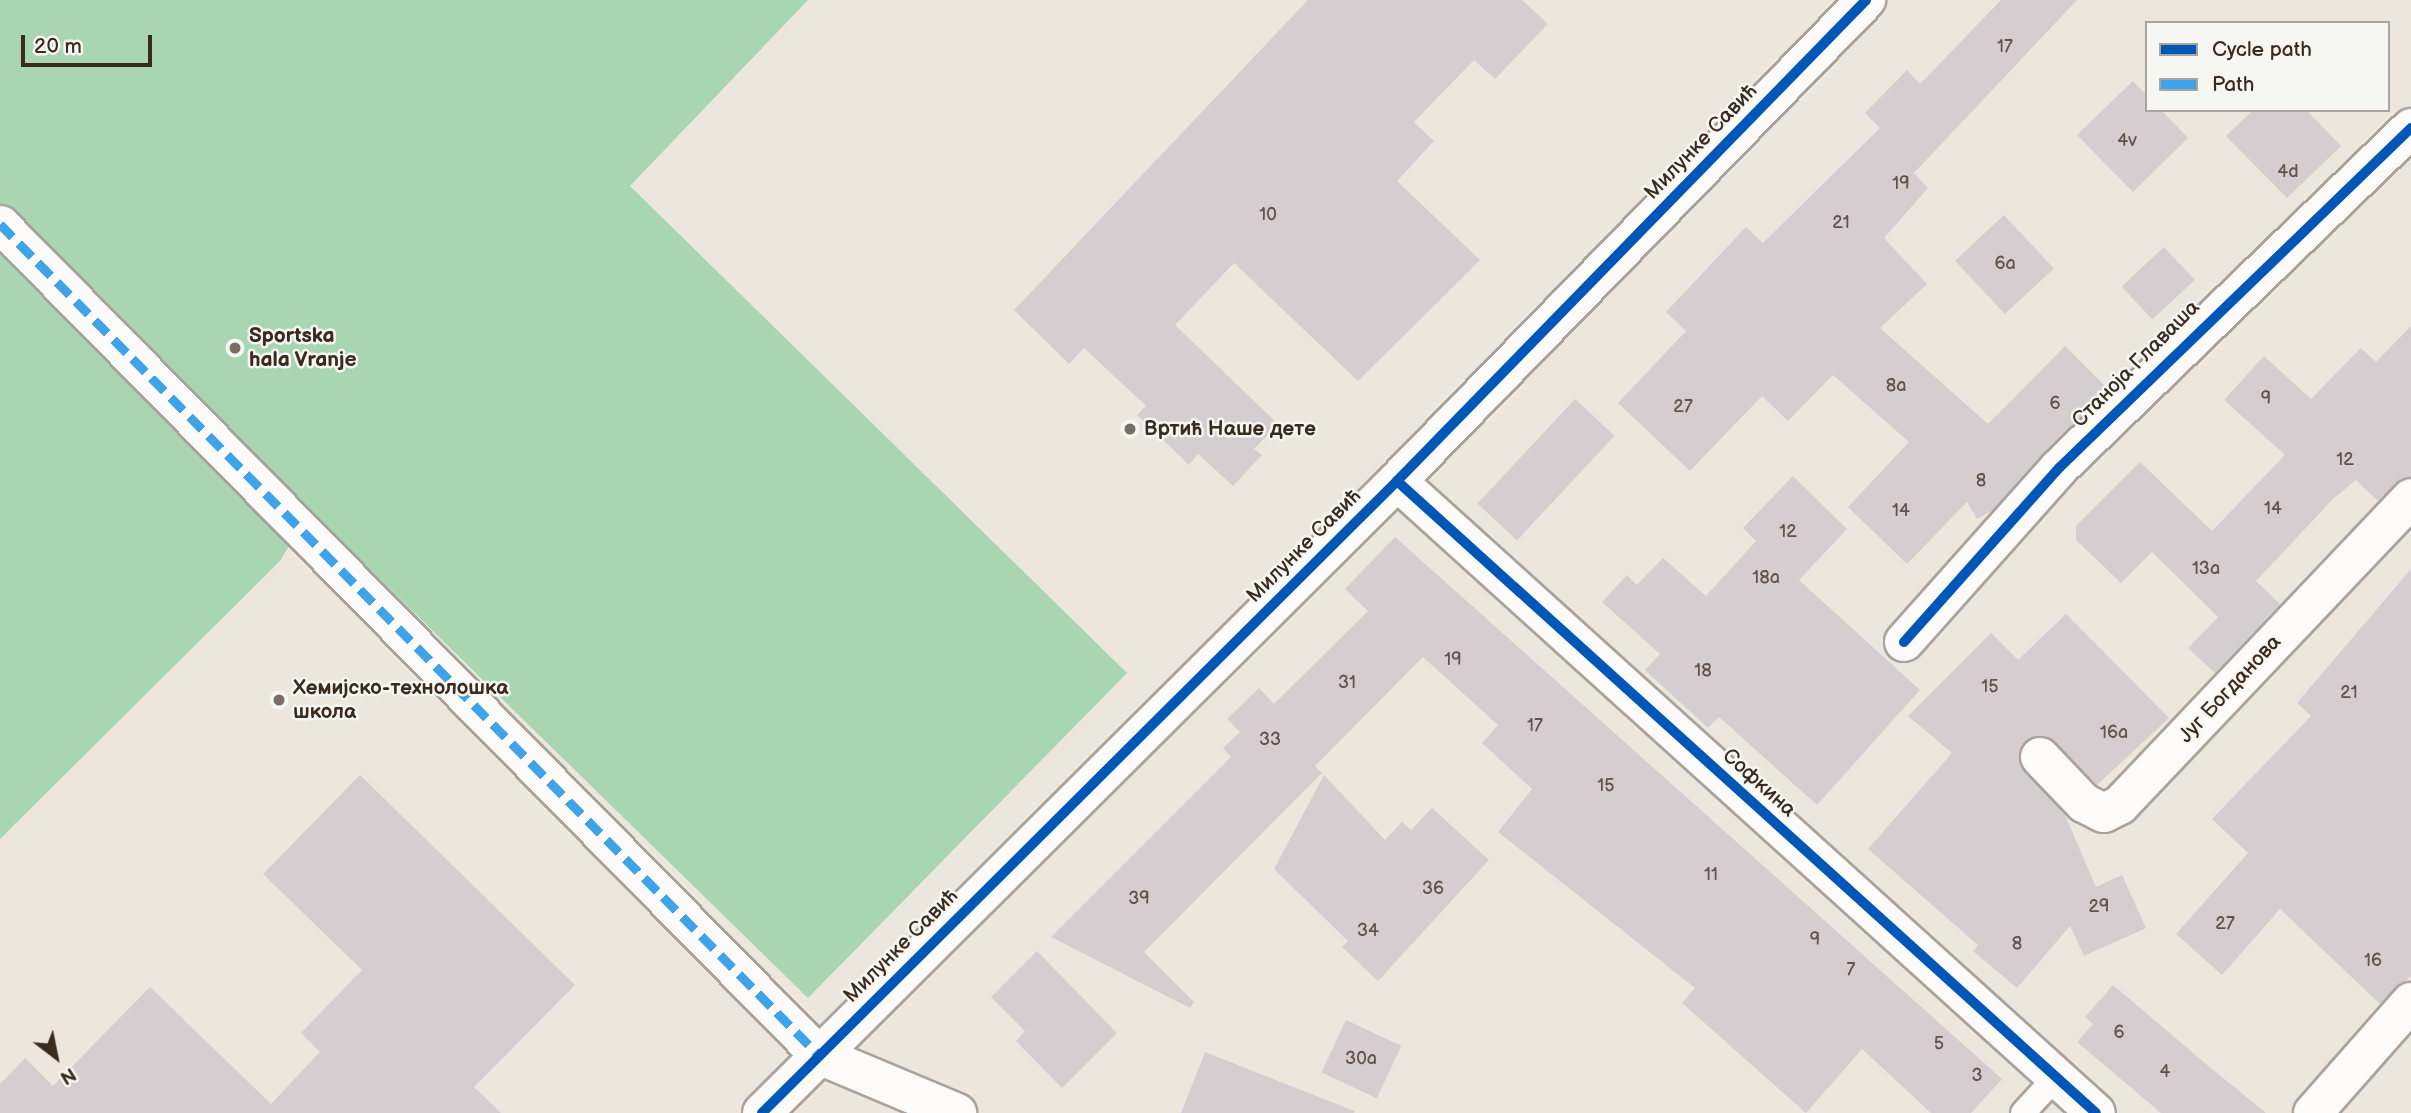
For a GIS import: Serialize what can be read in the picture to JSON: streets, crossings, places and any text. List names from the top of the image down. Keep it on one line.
{"streets":{"street":["Милунке Савић","Станоја Главаша","Југ Богданова","Софкина"]},"crossings":[["Милунке Савић","Софкина"]],"places":["Sportska hala Vranje","Вртић Наше дете","Хемијско-технолошка школа"],"house_numbers":["17","4v","4d","19","10","21","6a","8a","9","6","27","12","8","14","14","12","13a","18a","19","18","31","15","21","17","16a","33","15","11","36","39","29","27","34","9","8","16","7","6","5","30a","4","3"],"legend":["Cycle path","Path"],"scale_bar":"20 m","north":"bottom right"}
